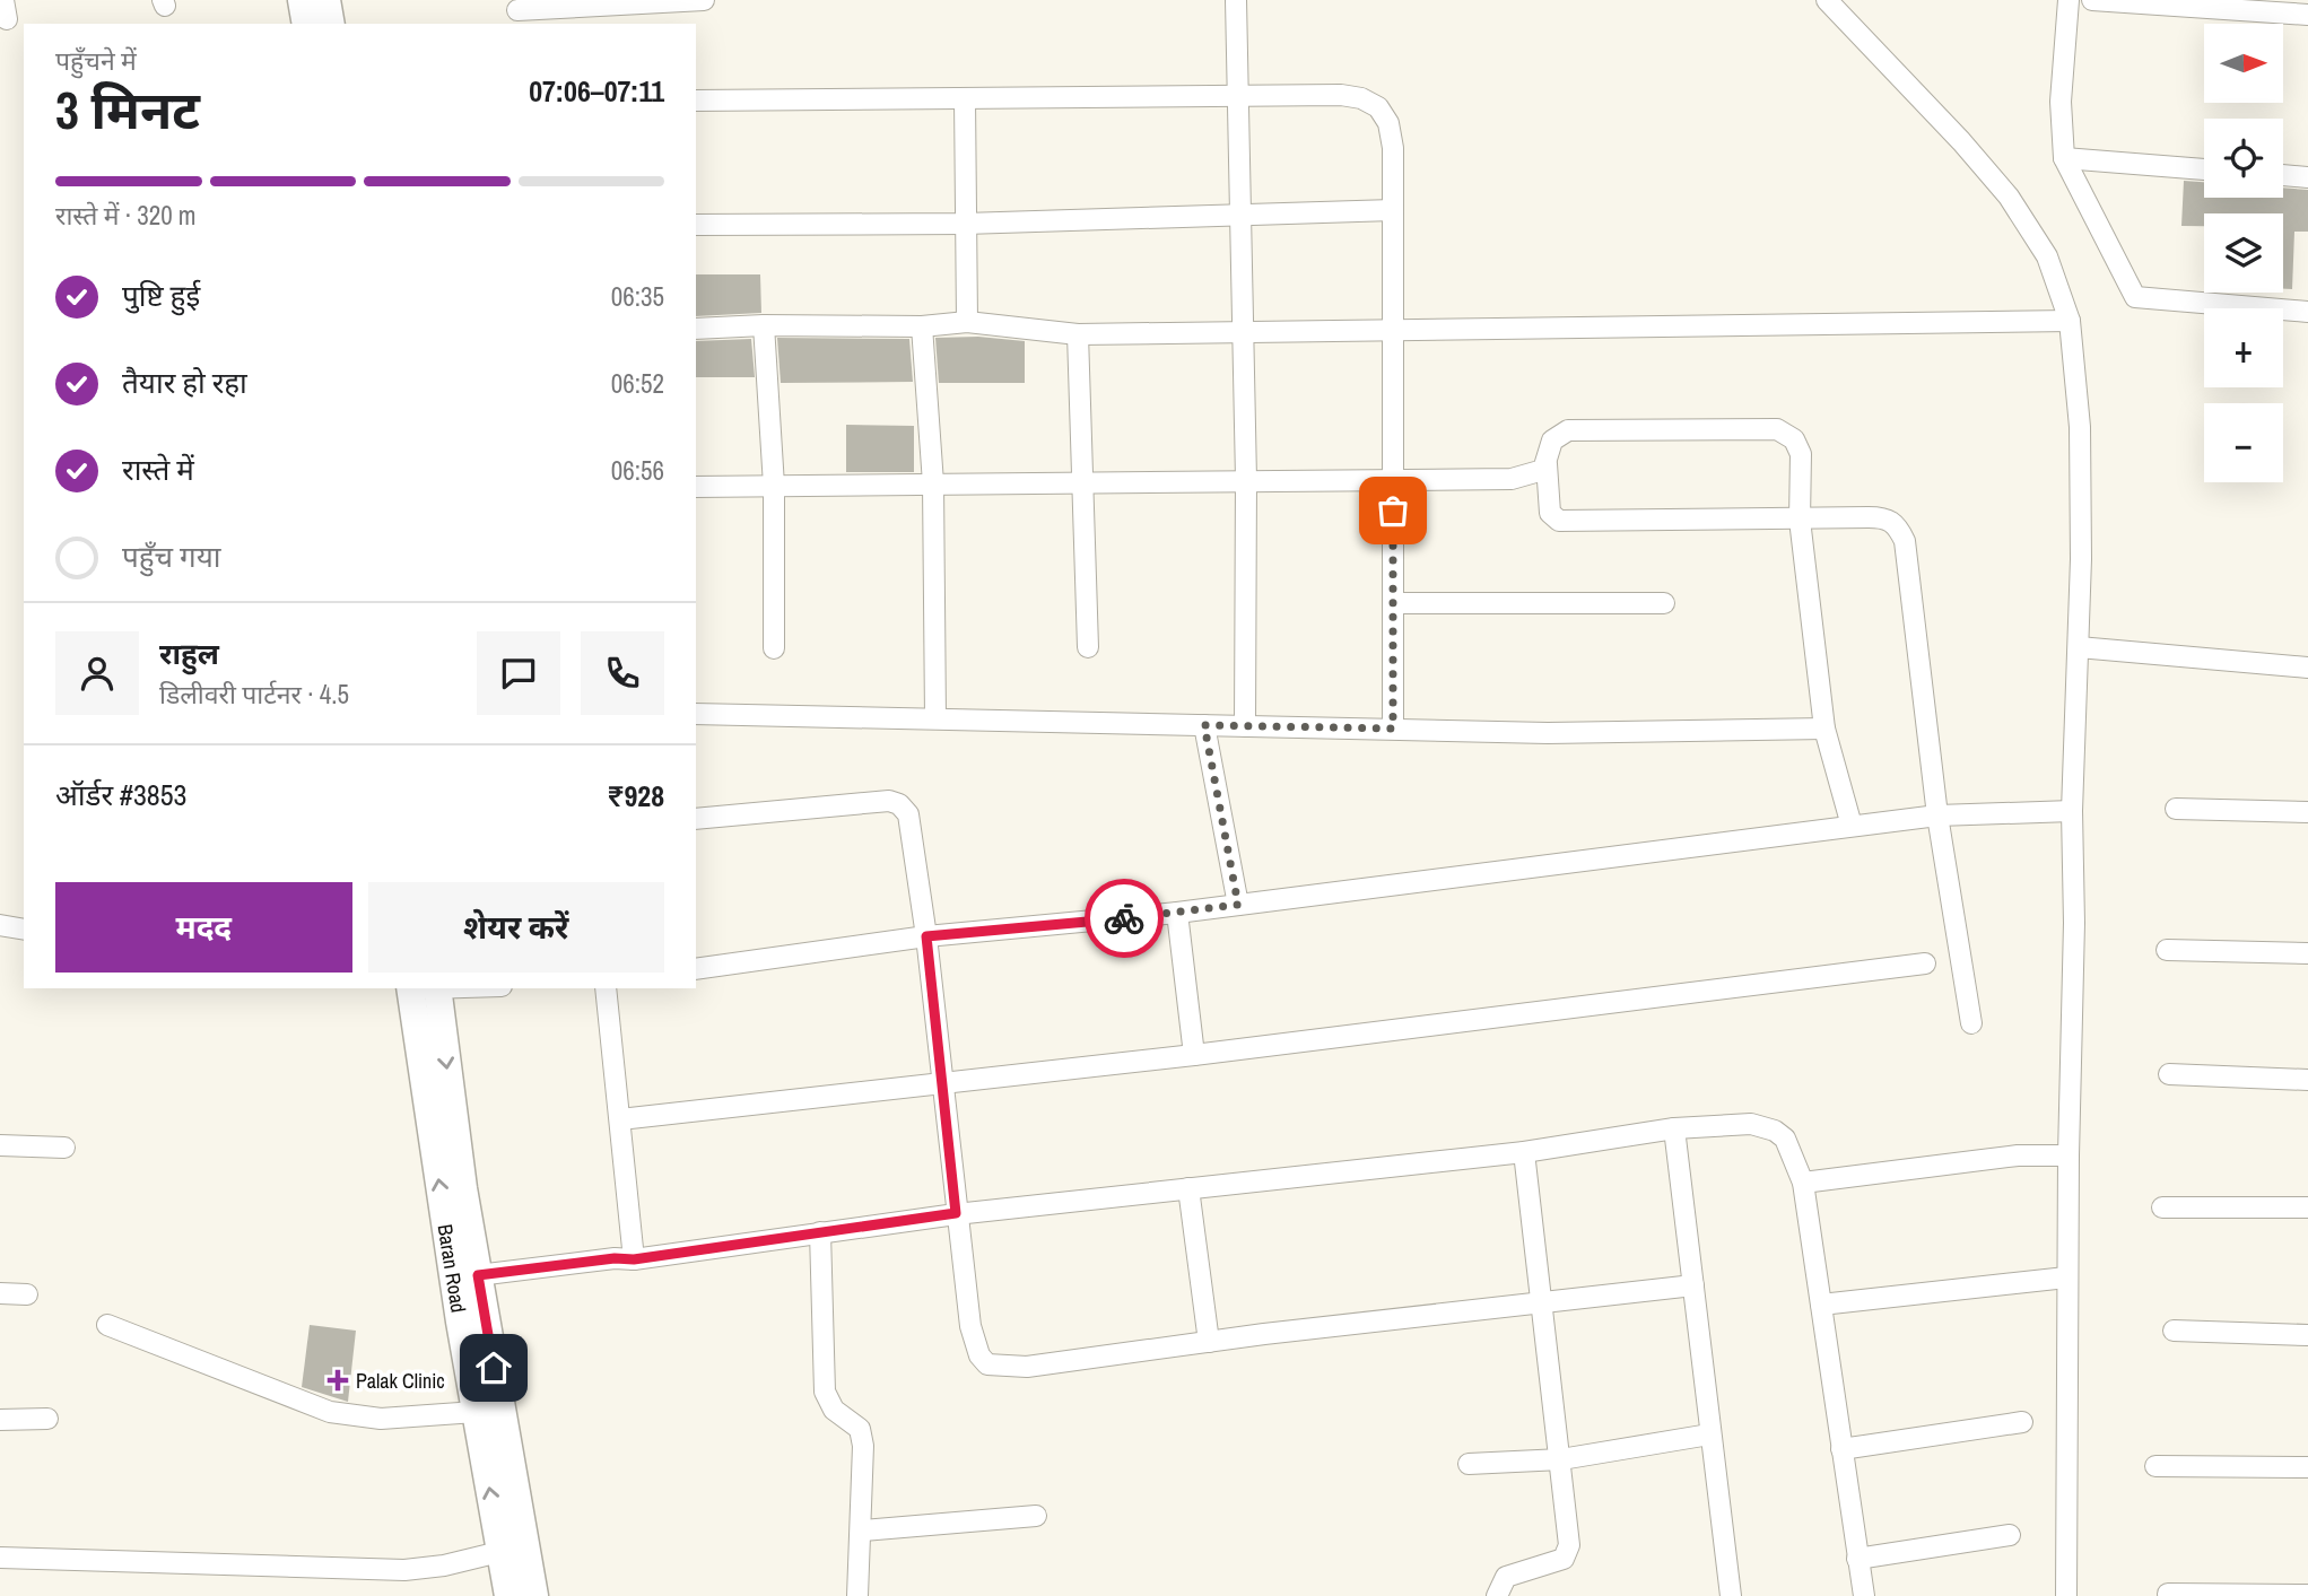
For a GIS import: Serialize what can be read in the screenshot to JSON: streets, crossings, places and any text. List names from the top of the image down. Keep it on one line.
{"streets":{"main road":["Baran Road"]},"places":{"health":["Palak Clinic"]},"north":"right","page":{"map_buttons":["+","−"],"heading":["3 मिनट","पहुँचने में","07:06–07:11"],"panel":["राहुल","डिलीवरी पार्टनर · 4.5","ऑर्डर #3853","₹928"],"bar":"रास्ते में · 320 m","list":[["पुष्टि हुई","06:35"],["तैयार हो रहा","06:52"],["रास्ते में","06:56"],"पहुँच गया"],"buttons":["मदद","शेयर करें"]}}
